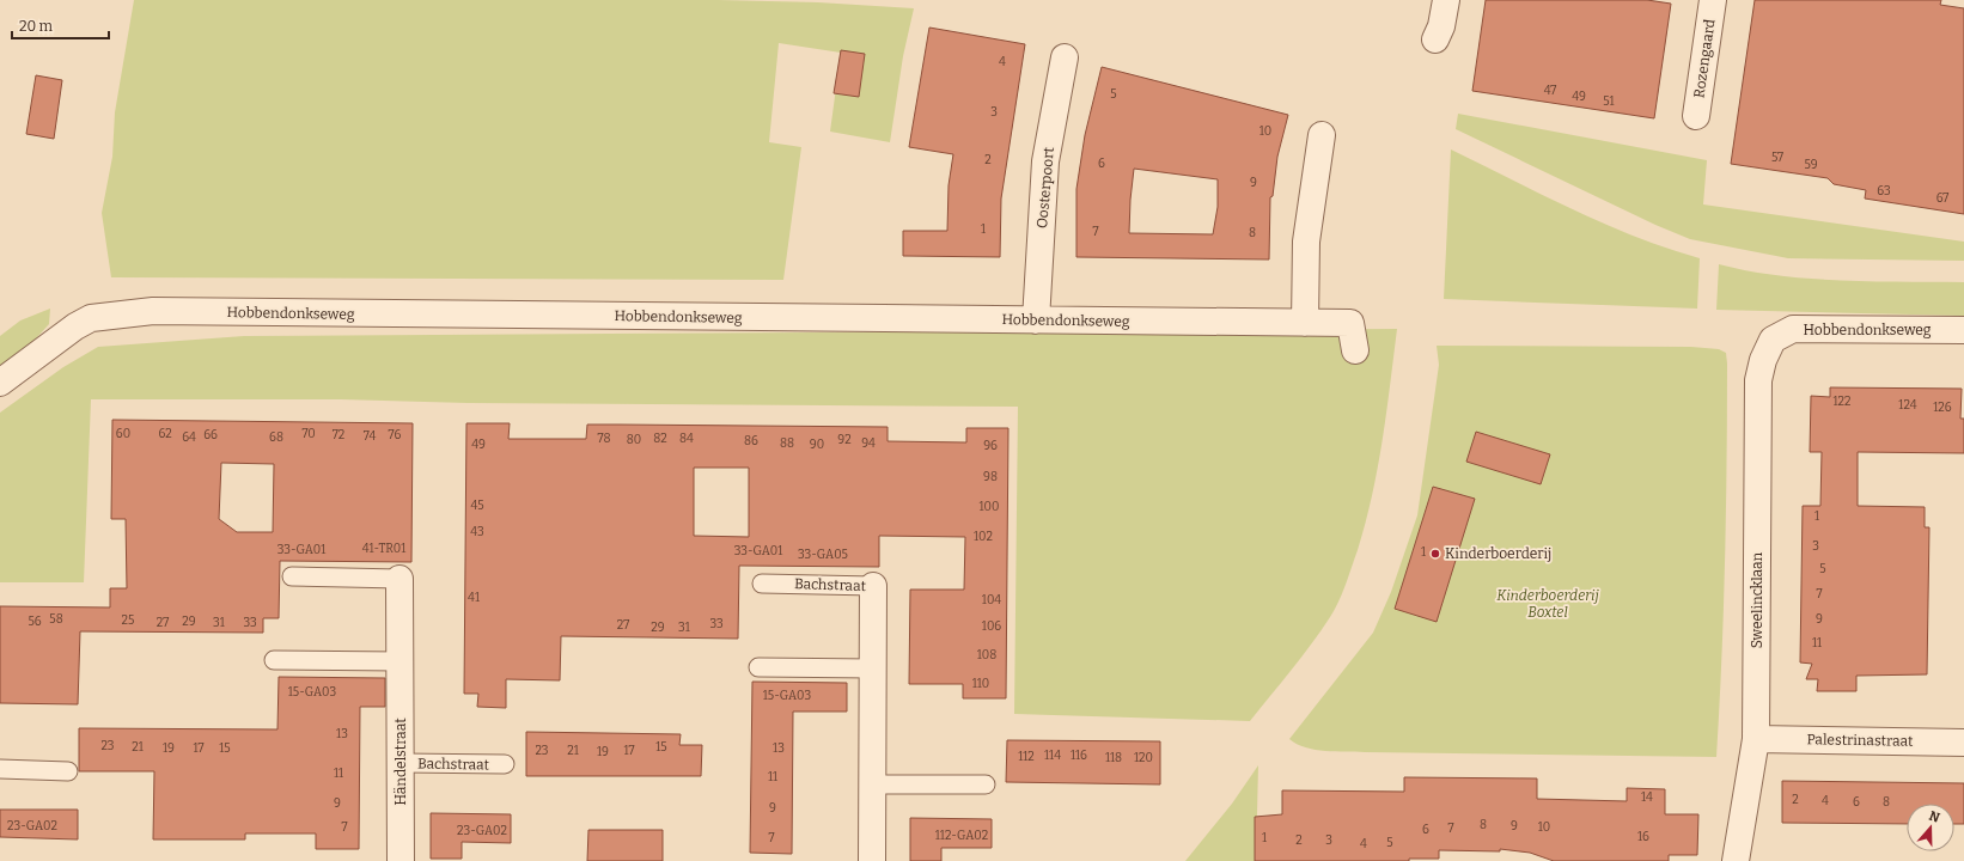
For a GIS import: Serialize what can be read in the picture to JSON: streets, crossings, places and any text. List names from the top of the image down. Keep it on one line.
{"streets":{"street":["Rozengaard","Oosterpoort","Hobbendonkseweg","Bachstraat","Sweelincklaan","Palestrinastraat","Händelstraat"]},"crossings":[["Oosterpoort","Hobbendonkseweg"],["Hobbendonkseweg","Sweelincklaan"],["Bachstraat","Händelstraat"],["Sweelincklaan","Palestrinastraat"]],"parks":["Kinderboerderij Boxtel"],"places":["Kinderboerderij"],"house_numbers":["4","47","5","49","51","3","10","57","2","6","59","9","63","67","1","7","8","122","124","126","60","62","70","66","72","76","74","64","68","78","82","84","80","92","86","88","94","49","90","96","98","45","100","1","43","102","3","41-TR01","33-GA01","33-GA01","1","33-GA05","5","7","41","104","58","9","25","56","29","27","31","33","33","27","106","29","31","11","108","110","15-GA03","15-GA03","13","23","21","15","19","17","15","13","23","21","17","19","114","116","112","118","120","11","11","14","2","4","6","8","9","9","8","23-GA02","9","7","10","7","6","23-GA02","112-GA02","16","7","1","2","3","5","4"],"scale_bar":"20 m","north":"top"}
